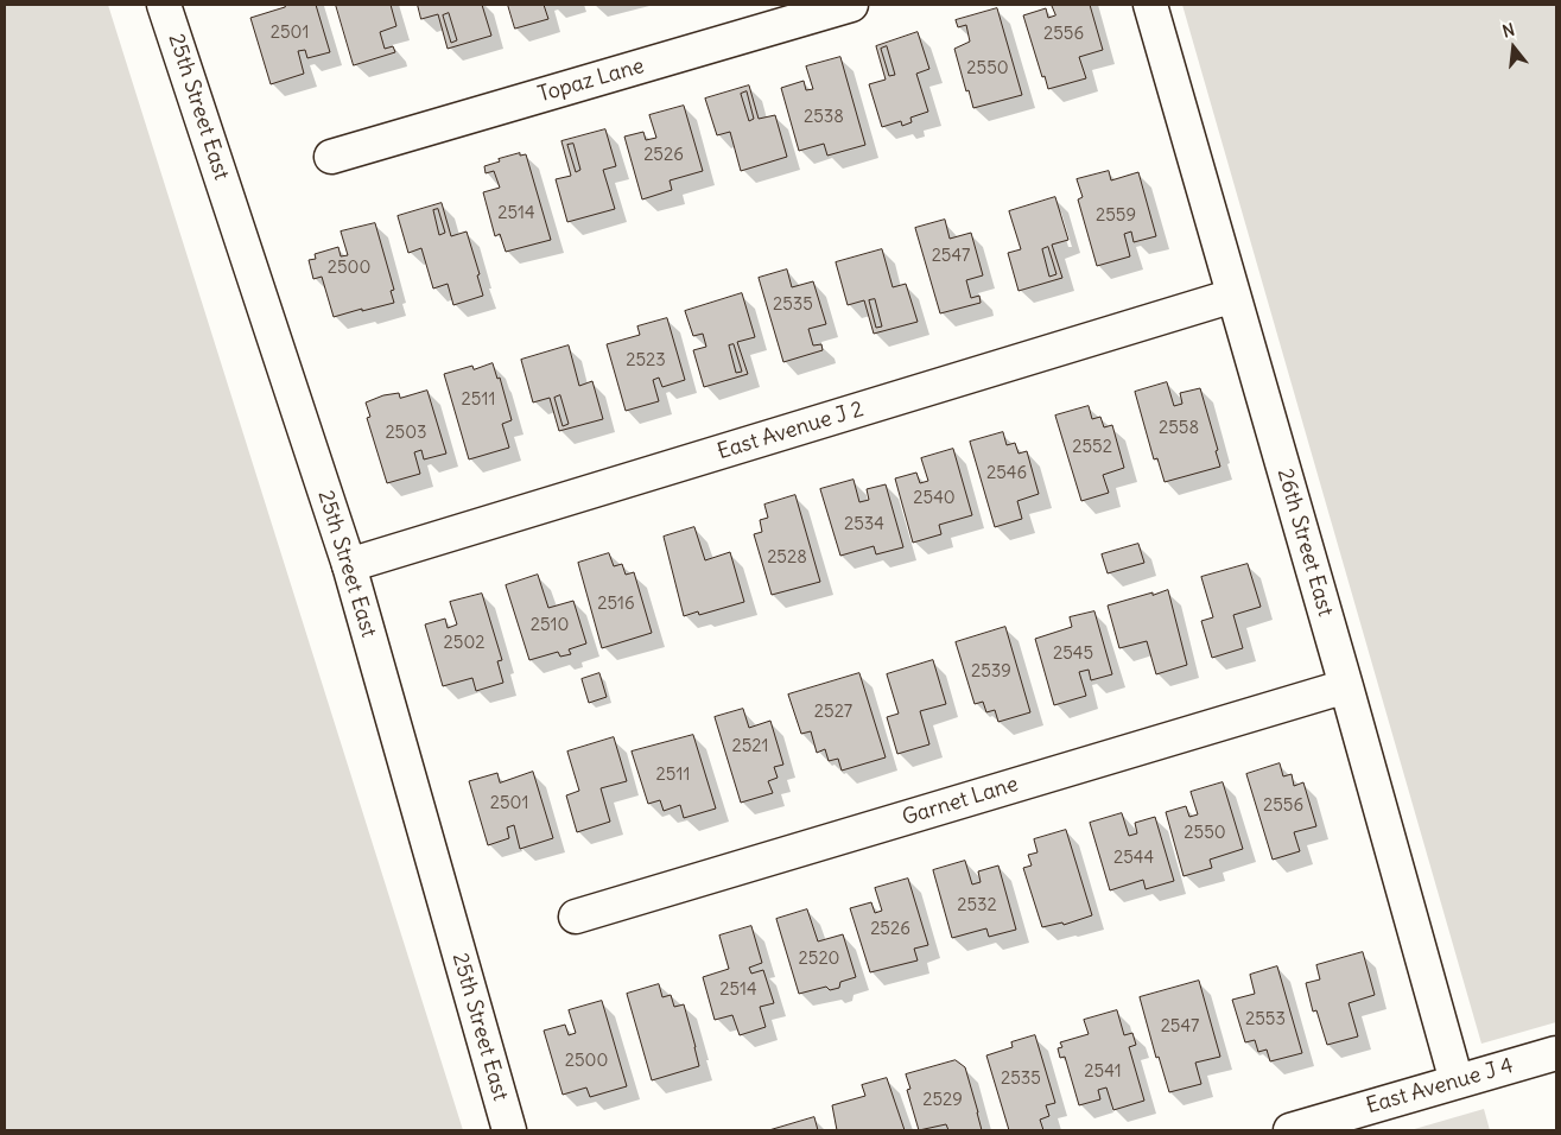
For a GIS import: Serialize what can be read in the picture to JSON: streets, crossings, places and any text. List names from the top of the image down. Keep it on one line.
{"streets":{"street":["Topaz Lane","25th Street East","East Avenue J 2","26th Street East","Garnet Lane","East Avenue J 4"]},"crossings":[["25th Street East","East Avenue J 2"],["East Avenue J 2","26th Street East"],["26th Street East","Garnet Lane"],["26th Street East","East Avenue J 4"]],"house_numbers":["2501","2556","2550","2538","2526","2514","2559","2547","2500","2535","2523","2511","2558","2503","2552","2546","2540","2534","2528","2516","2510","2502","2545","2539","2527","2521","2511","2501","2556","2550","2544","2532","2526","2520","2514","2553","2547","2500","2541","2535","2529"],"north":"top"}
